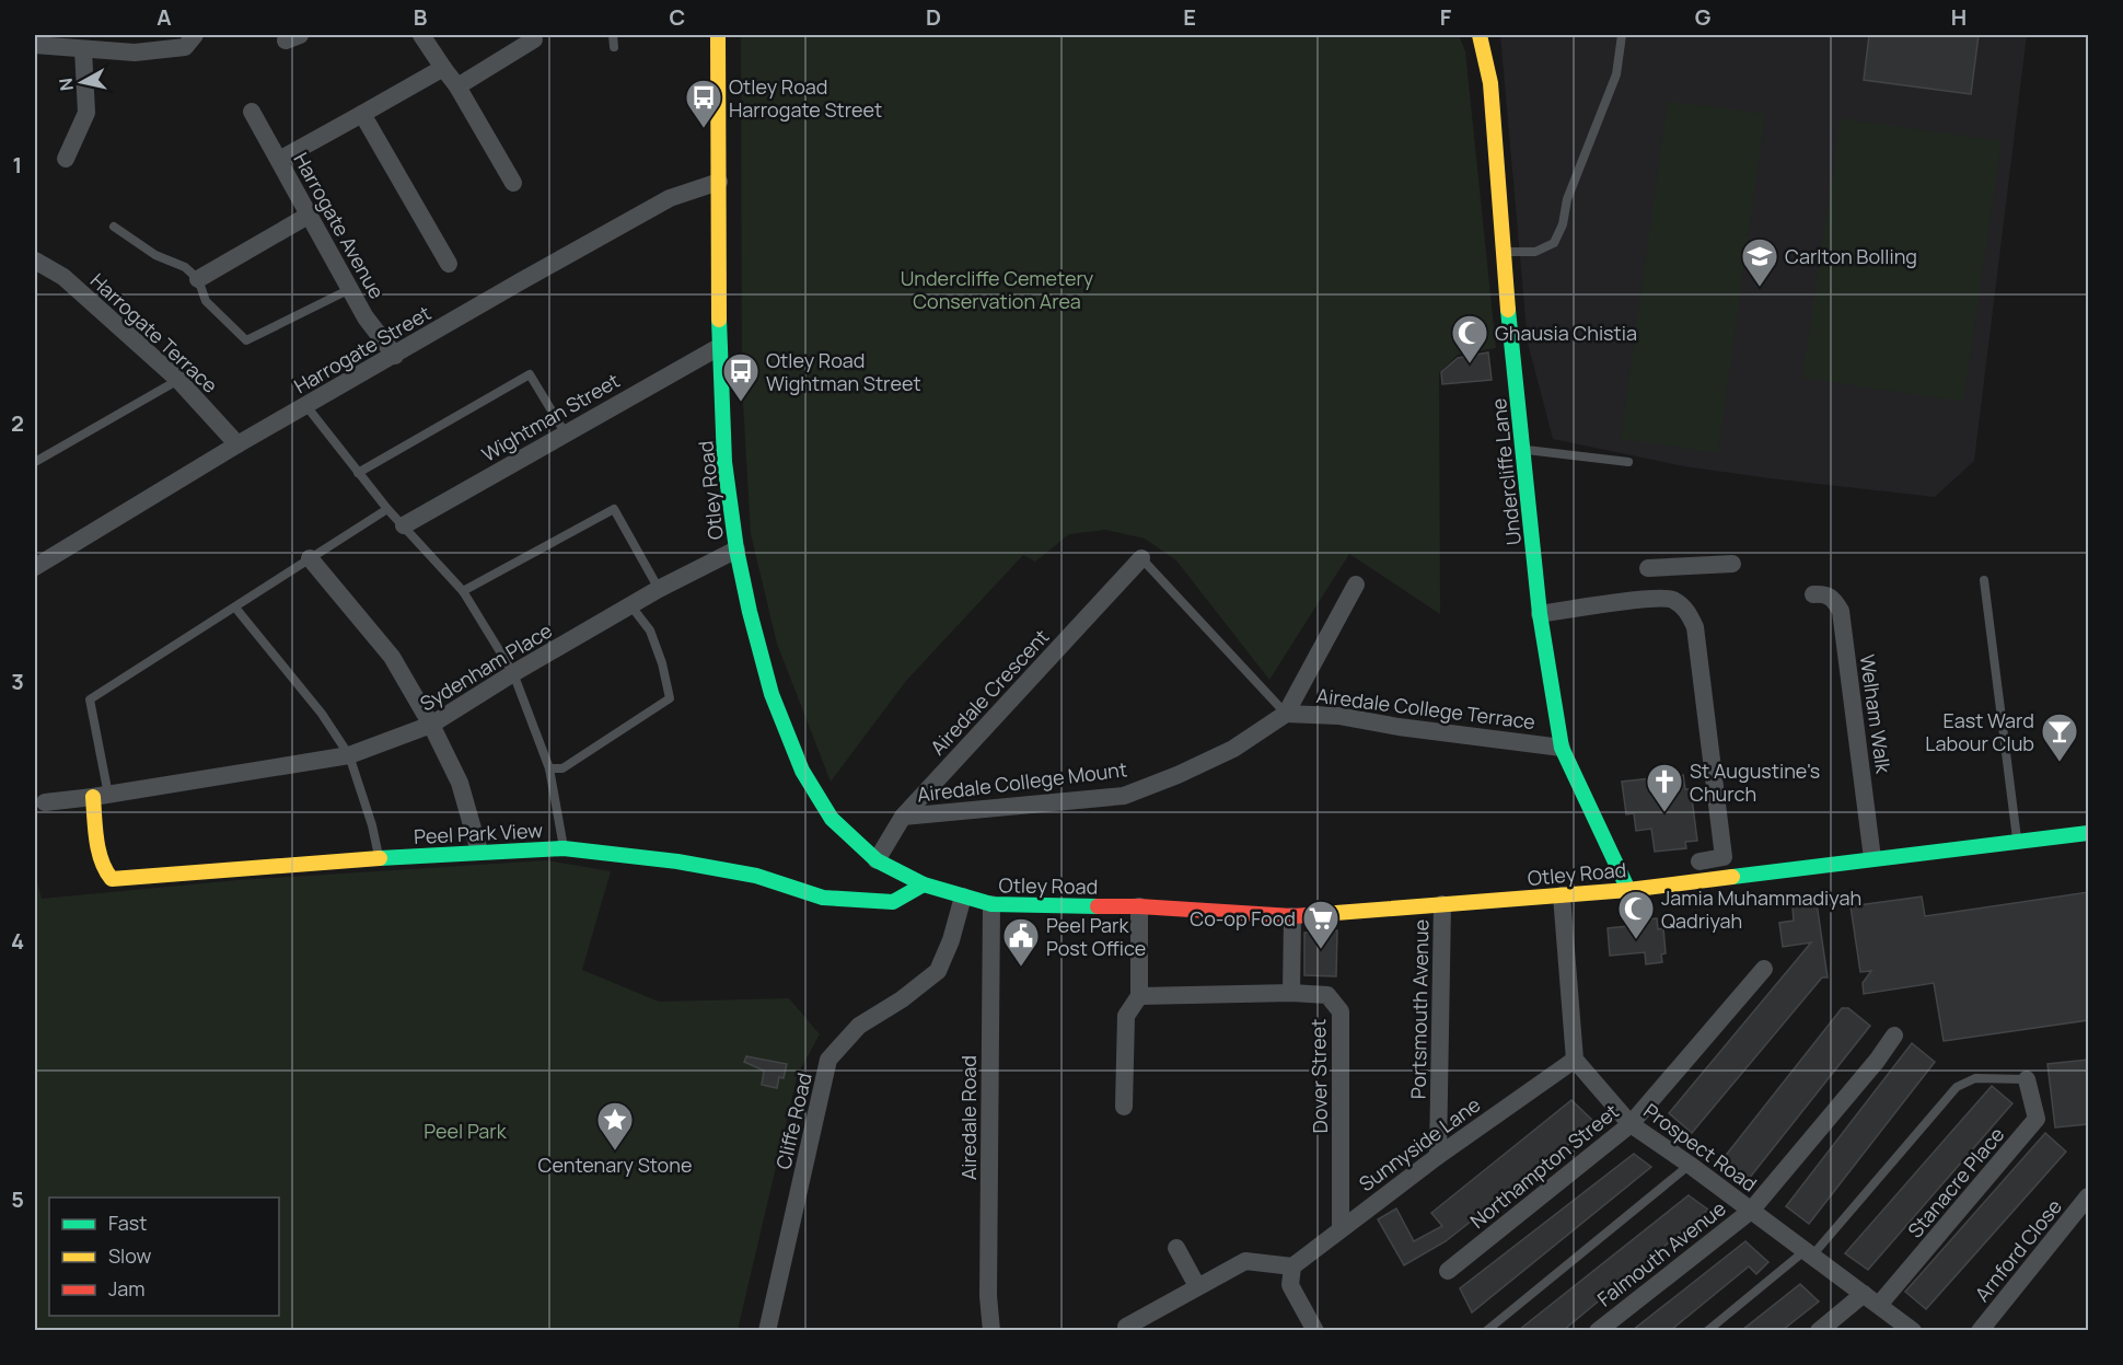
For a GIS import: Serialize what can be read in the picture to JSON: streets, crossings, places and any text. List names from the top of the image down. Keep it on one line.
{"streets":{"main road":["Undercliffe Lane","Otley Road","Peel Park View"],"street":["Harrogate Avenue","Harrogate Terrace","Harrogate Street","Wightman Street","Sydenham Place","Airedale Crescent","Airedale College Terrace","Welham Walk","Airedale College Mount","Portsmouth Avenue","Dover Street","Airedale Road","Cliffe Road","Sunnyside Lane","Prospect Road","Northampton Street","Stanacre Place","Arnford Close","Falmouth Avenue"]},"crossings":[["Harrogate Avenue","Harrogate Street"],["Harrogate Terrace","Harrogate Street"],["Harrogate Street","Otley Road"],["Wightman Street","Otley Road"],["Undercliffe Lane","Otley Road"],["Undercliffe Lane","Airedale College Terrace"],["Otley Road","Sydenham Place"],["Otley Road","Airedale Crescent"],["Otley Road","Welham Walk"],["Otley Road","Peel Park View"],["Otley Road","Portsmouth Avenue"],["Otley Road","Airedale Road"],["Otley Road","Cliffe Road"],["Sydenham Place","Peel Park View"],["Airedale Crescent","Airedale College Mount"],["Airedale College Terrace","Airedale College Mount"],["Portsmouth Avenue","Sunnyside Lane"],["Dover Street","Sunnyside Lane"],["Sunnyside Lane","Prospect Road"],["Prospect Road","Northampton Street"],["Prospect Road","Stanacre Place"],["Prospect Road","Falmouth Avenue"]],"parks":["Undercliffe Cemetery Conservation Area","Peel Park"],"places":{"bus stop":["Otley Road Harrogate Street","Otley Road Wightman Street"],"school or university":["Carlton Bolling"],"mosque":["Ghausia Chistia","Jamia Muhammadiyah Qadriyah"],"bar":["East Ward Labour Club"],"church":["St Augustine's Church"],"supermarket":["Co-op Food"],"public building":["Peel Park Post Office"],"place":["Centenary Stone"]},"legend":["Fast","Slow","Jam"],"north":"left","grid":{"columns":["A","B","C","D","E","F","G","H"],"rows":["1","2","3","4","5"]}}
